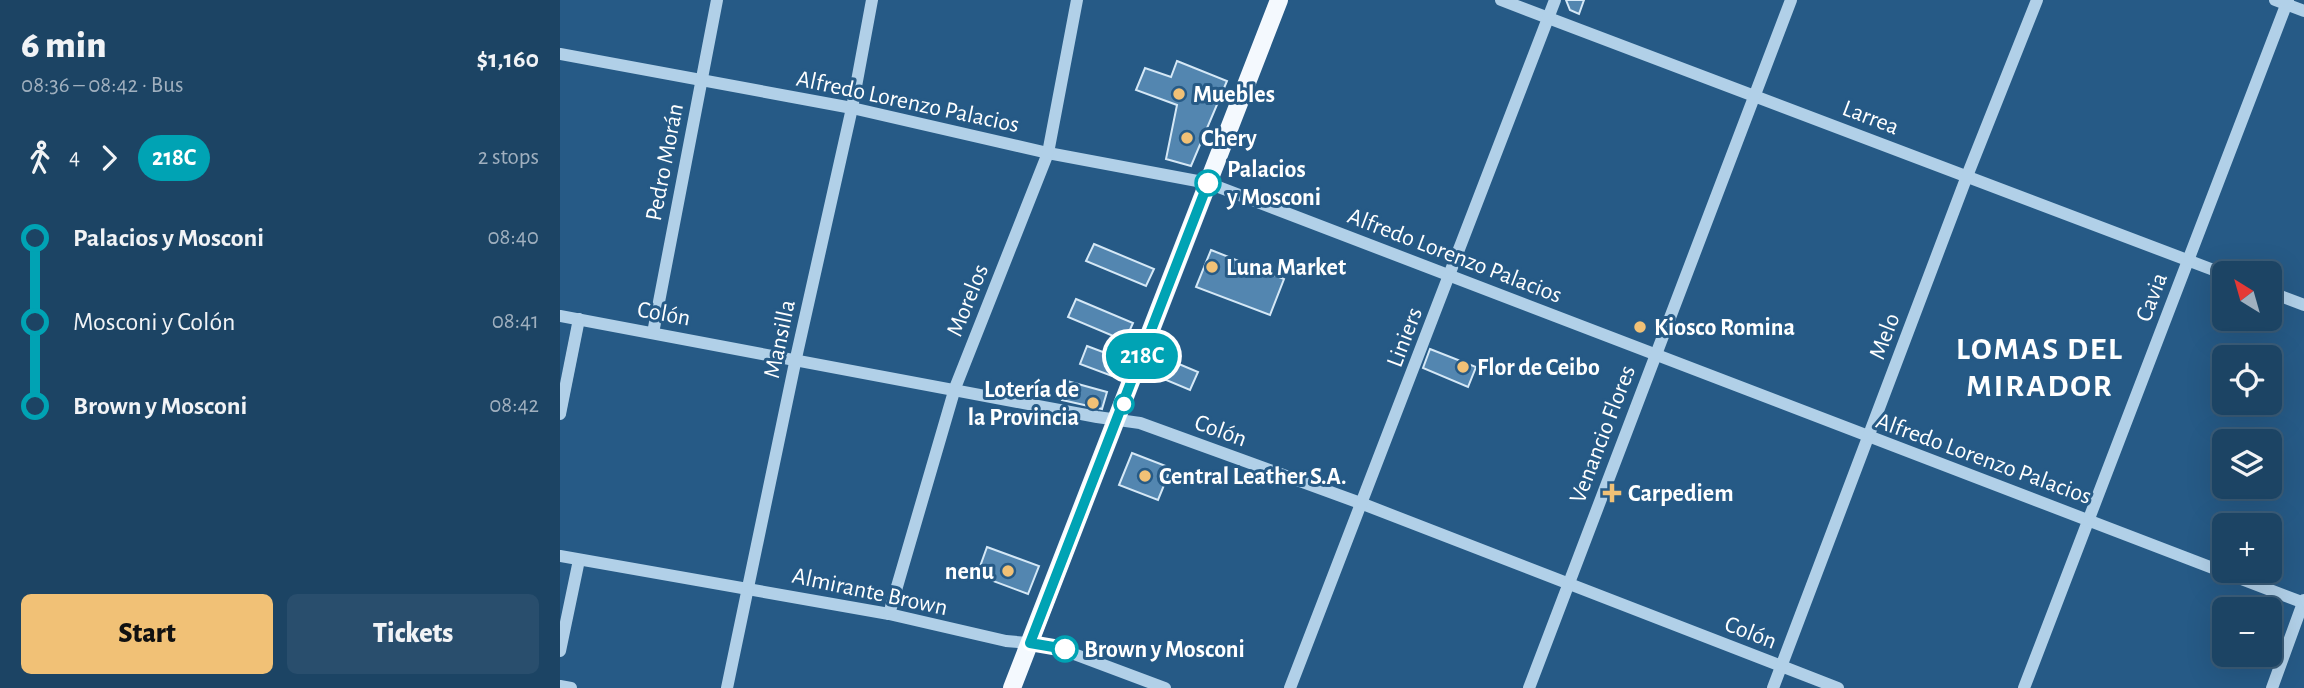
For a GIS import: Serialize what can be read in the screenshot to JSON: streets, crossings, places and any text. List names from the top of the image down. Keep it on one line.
{"streets":{"street":["Alfredo Lorenzo Palacios","Larrea","Pedro Morán","Cavia","Morelos","Colón","Melo","Liniers","Mansilla","Venancio Flores","Almirante Brown"]},"crossings":[["Alfredo Lorenzo Palacios","Pedro Morán"],["Alfredo Lorenzo Palacios","Cavia"],["Alfredo Lorenzo Palacios","Morelos"],["Alfredo Lorenzo Palacios","Melo"],["Alfredo Lorenzo Palacios","Liniers"],["Alfredo Lorenzo Palacios","Mansilla"],["Alfredo Lorenzo Palacios","Venancio Flores"],["Larrea","Cavia"],["Larrea","Melo"],["Larrea","Liniers"],["Larrea","Venancio Flores"],["Pedro Morán","Colón"],["Morelos","Colón"],["Morelos","Almirante Brown"],["Colón","Melo"],["Colón","Liniers"],["Colón","Mansilla"],["Colón","Venancio Flores"],["Mansilla","Almirante Brown"]],"districts":["LOMAS DEL MIRADOR"],"places":{"other":["Muebles","Chery","Palacios y Mosconi","Luna Market","Kiosco Romina","Flor de Ceibo","Lotería de la Provincia","Central Leather S.A.","nenu","Brown y Mosconi"],"health":["Carpediem"]},"lines":["bus line 218C"],"north":"top left","page":{"heading":["6 min","08:36 – 08:42 · Bus","$1,160"],"on_map":"218C","legs":["4","218C","2 stops"],"list":[{"name":"Palacios y Mosconi","value":"08:40"},{"name":"Mosconi y Colón","value":"08:41"},{"name":"Brown y Mosconi","value":"08:42"}],"map_buttons":["+","−"],"buttons":["Start","Tickets"]}}
